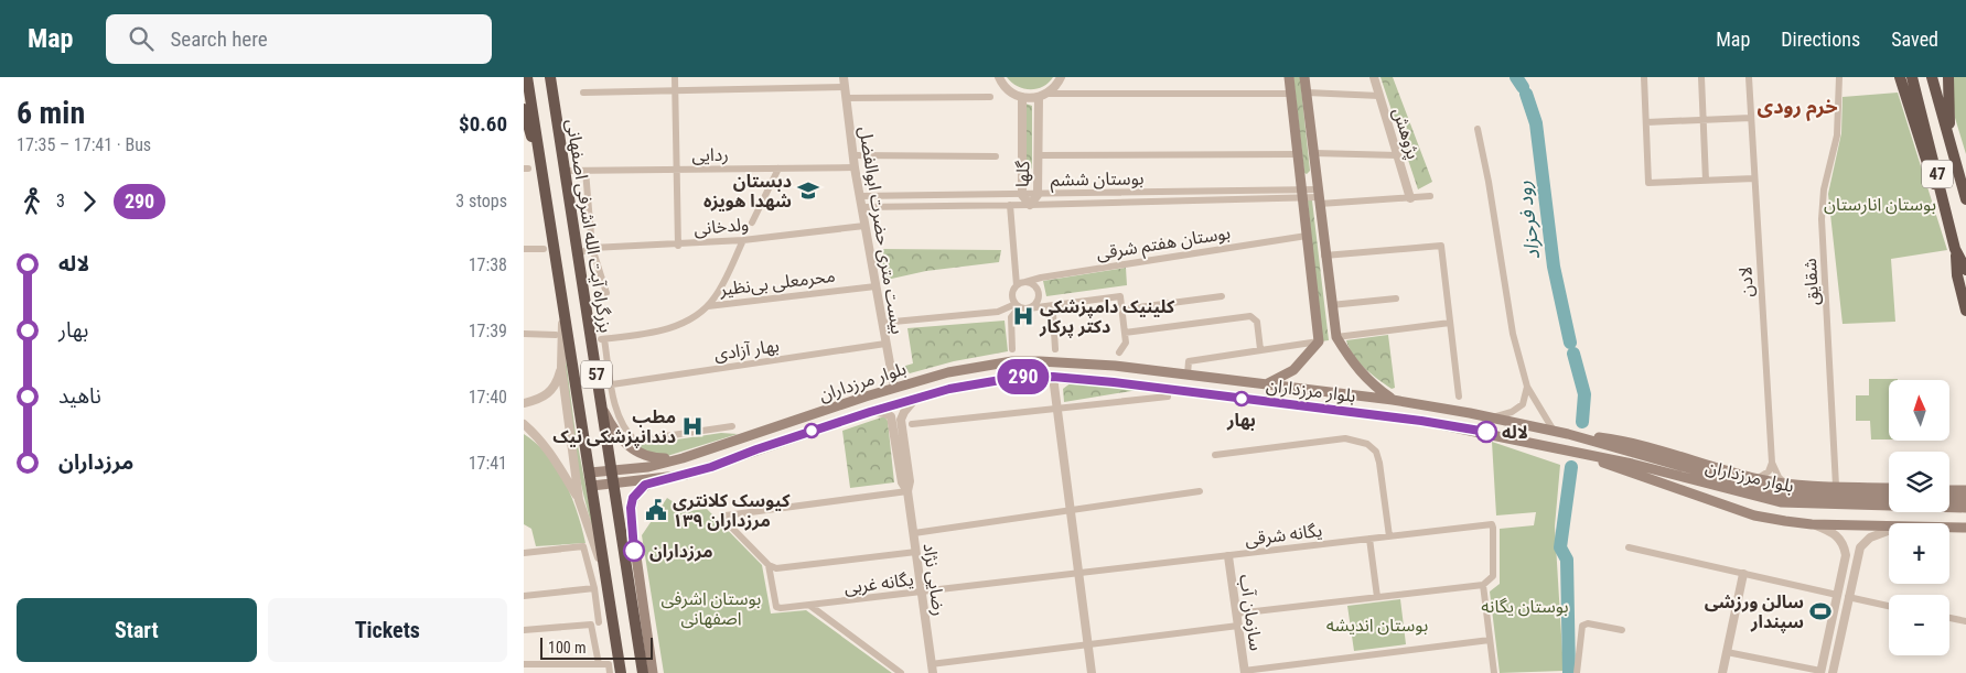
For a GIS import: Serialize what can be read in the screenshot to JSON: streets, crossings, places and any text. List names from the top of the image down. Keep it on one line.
{"streets":{"highway":["47","بزرگراه آیت الله اشرفی اصفهانی","57"],"main road":["بلوار مرزداران"],"street":["پژوهش","ردایی","گلها","بوستان ششم","ولدخانی","بیست متری حضرت ابوالفضل","بوستان هفتم شرقی","محرمعلی بی‌نظیر","لادن","شقایق","بهار آزادی","یگانه شرقی","رضایی نژاد","یگانه غربی","سازمان آب"]},"crossings":[["ردایی","بزرگراه آیت الله اشرفی اصفهانی"],["ردایی","بیست متری حضرت ابوالفضل"],["گلها","بوستان ششم"],["گلها","بوستان هفتم شرقی"],["بوستان ششم","بیست متری حضرت ابوالفضل"],["بزرگراه آیت الله اشرفی اصفهانی","ولدخانی"],["بزرگراه آیت الله اشرفی اصفهانی","محرمعلی بی‌نظیر"],["بزرگراه آیت الله اشرفی اصفهانی","بلوار مرزداران"],["ولدخانی","بیست متری حضرت ابوالفضل"],["بیست متری حضرت ابوالفضل","محرمعلی بی‌نظیر"],["بیست متری حضرت ابوالفضل","بهار آزادی"],["بیست متری حضرت ابوالفضل","بلوار مرزداران"],["بلوار مرزداران","رضایی نژاد"],["یگانه شرقی","یگانه غربی"],["یگانه شرقی","سازمان آب"],["رضایی نژاد","یگانه غربی"]],"districts":["خرم رودی"],"water":["رود فرحزاد"],"parks":["بوستان انارستان","بوستان اشرفی اصفهانی","بوستان یگانه","بوستان اندیشه"],"places":{"school or university":["دبستان شهدا هویزه"],"hospital":["کلینیک دامپزشکی دکتر پرکار","مطب دندانپزشکی نیک"],"other":["بهار","لاله","مرزداران"],"public building":["کیوسک کلانتری ۱۳۹ مرزداران"],"sports":["سالن ورزشی سپندار"]},"lines":["bus line 290"],"scale_bar":"100 m","north":"top","page":{"header":"Map","search":"Search here","nav":["Map","Directions","Saved"],"heading":["6 min","17:35 – 17:41 · Bus","$0.60"],"on_map":"290","legs":["3","290","3 stops"],"list":[{"name":"لاله","value":"17:38"},{"name":"بهار","value":"17:39"},{"name":"ناهید","value":"17:40"},{"name":"مرزداران","value":"17:41"}],"map_buttons":["+","−"],"buttons":["Start","Tickets"],"scale":"100 m"}}
